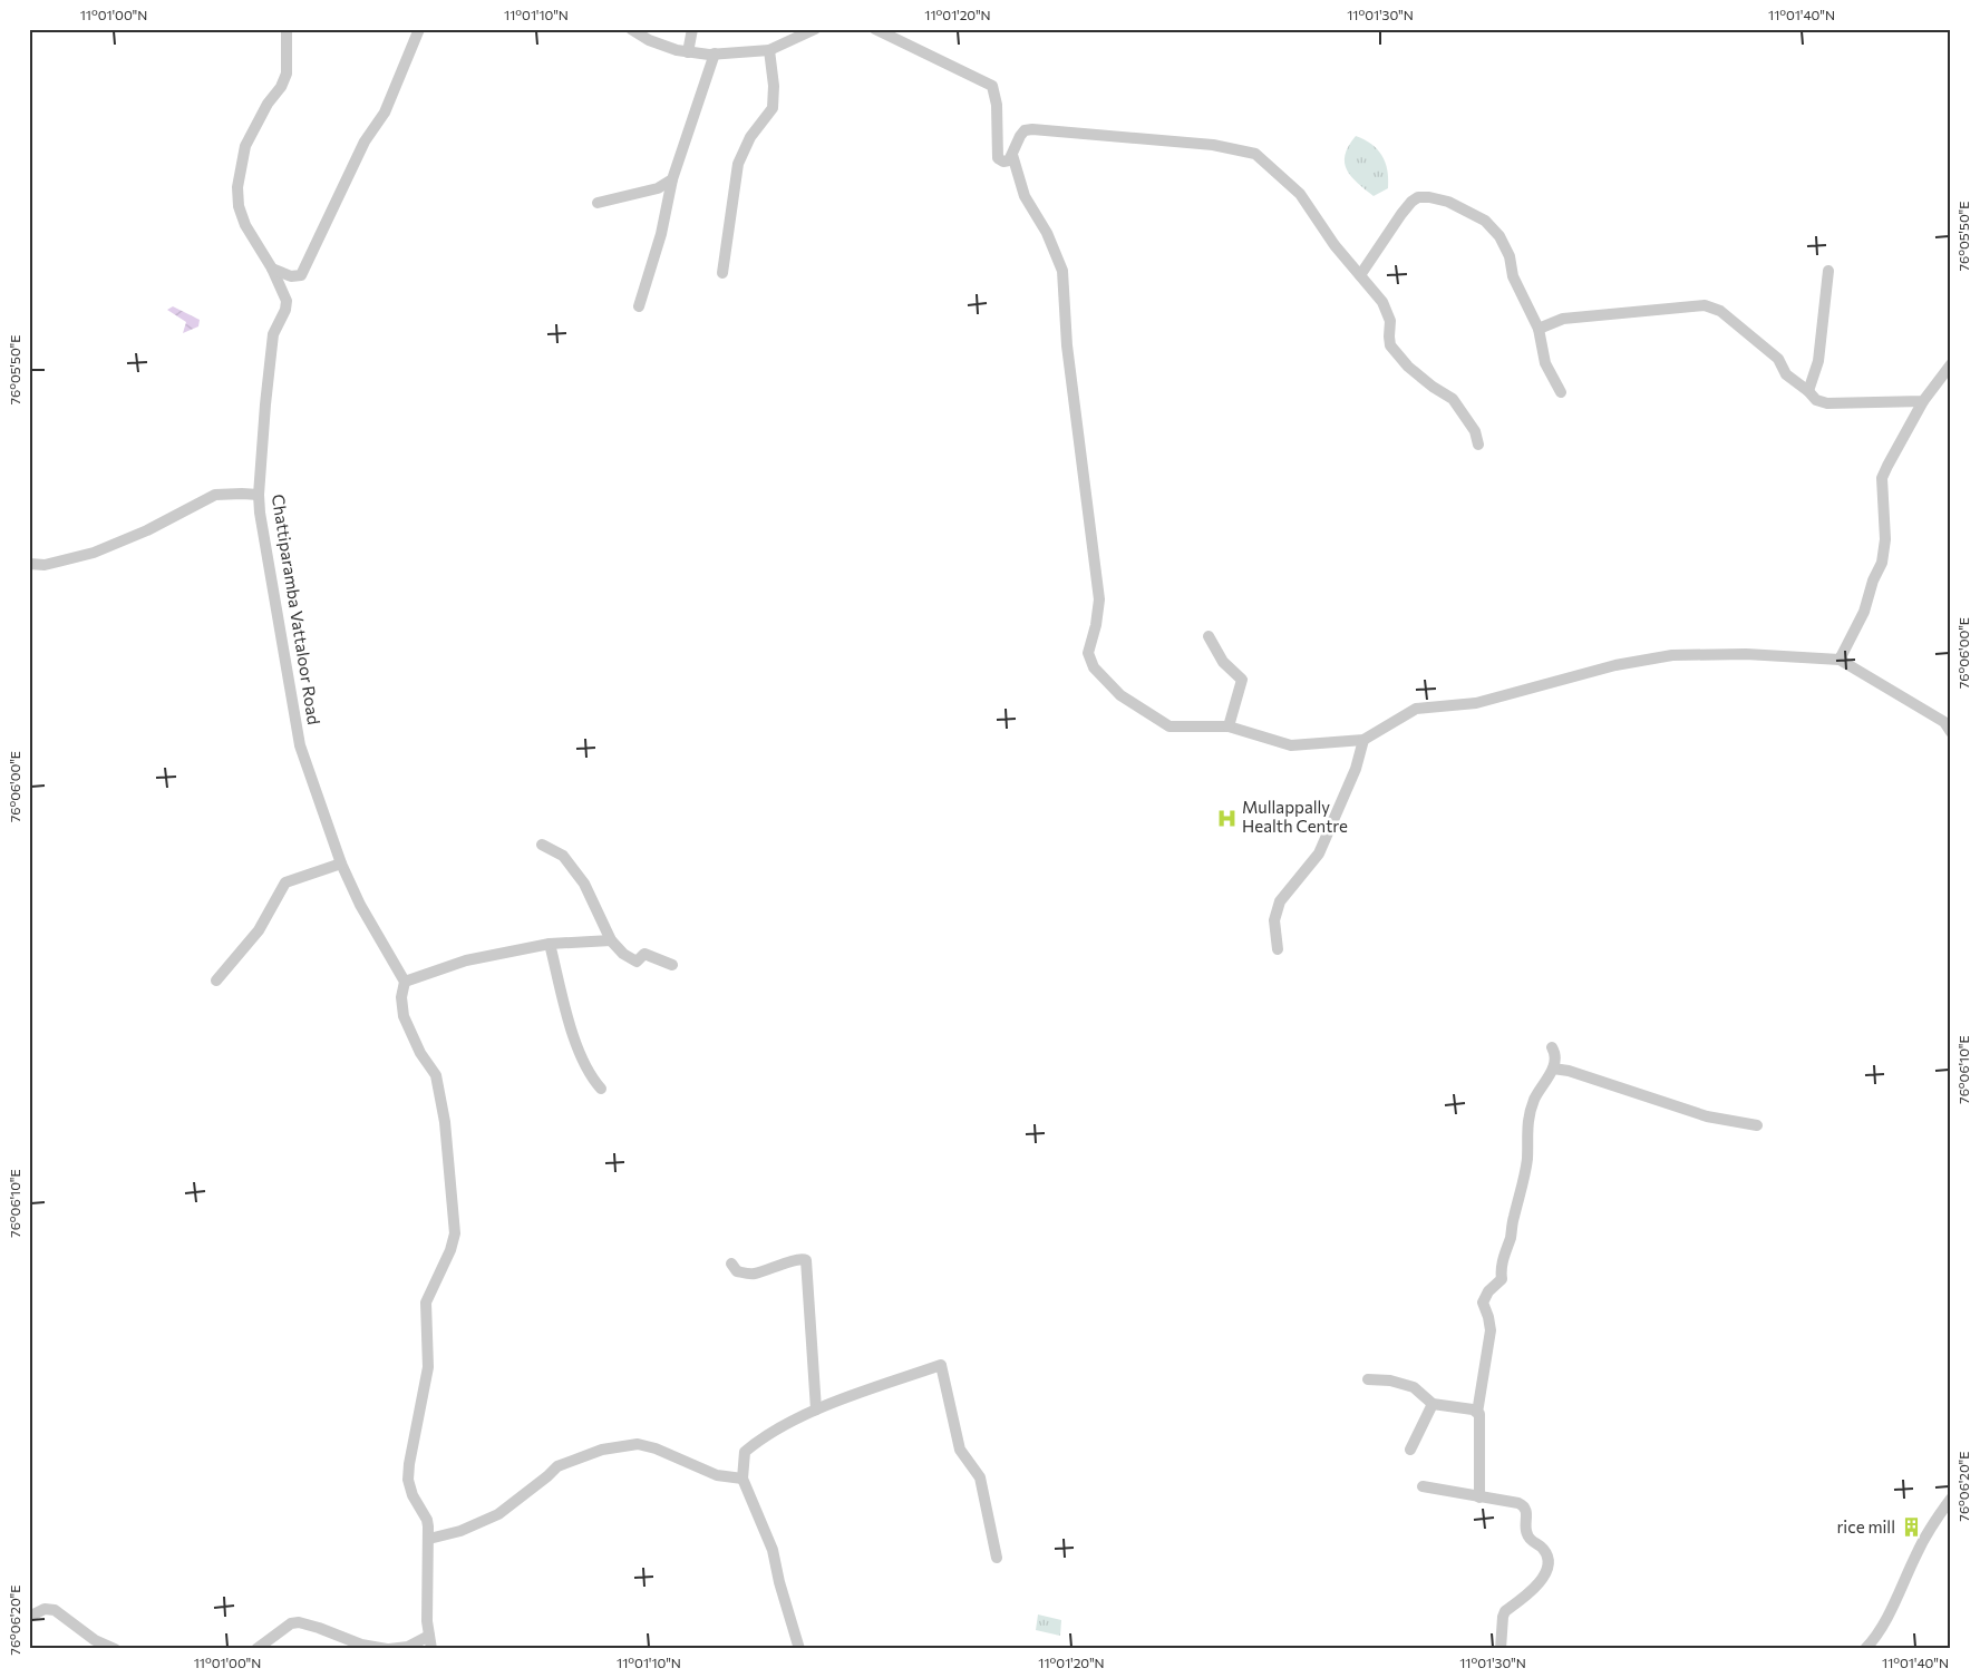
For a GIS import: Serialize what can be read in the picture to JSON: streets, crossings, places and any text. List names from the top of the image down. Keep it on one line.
{"streets":{"street":["Chattiparamba Vattaloor Road"]},"places":{"hospital":["Mullappally Health Centre"],"building":["rice mill"]},"coordinates":["11°01'00\"N","11°01'10\"N","11°01'20\"N","11°01'30\"N","11°01'40\"N","76°05'50\"E","76°06'00\"E","76°06'10\"E","76°06'20\"E"]}
